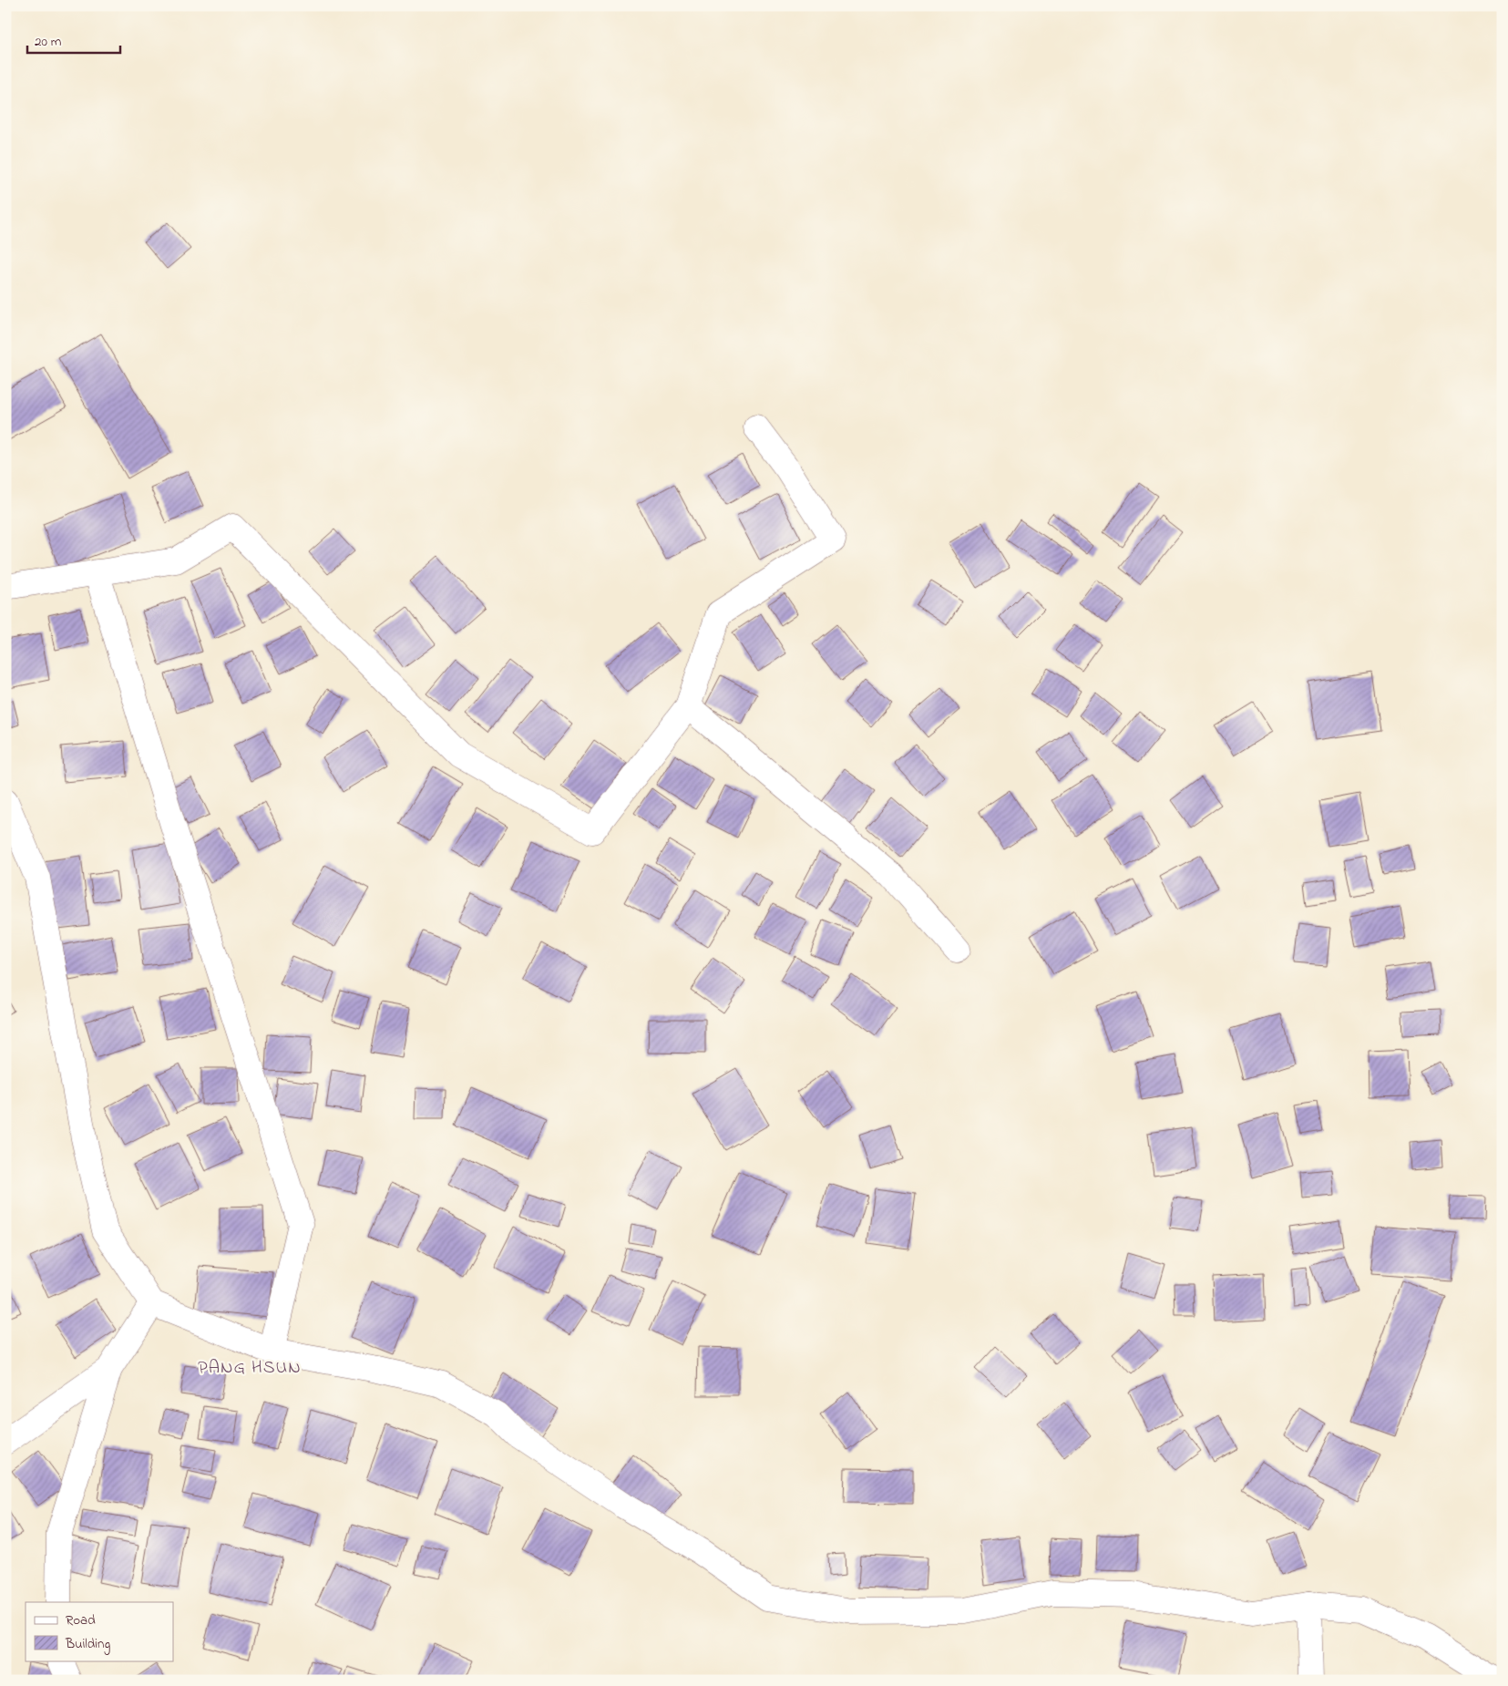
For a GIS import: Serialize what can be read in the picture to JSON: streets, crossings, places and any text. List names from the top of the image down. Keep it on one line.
{"districts":["PANG HSUN"],"legend":["Road","Building"],"scale_bar":"20 m"}
